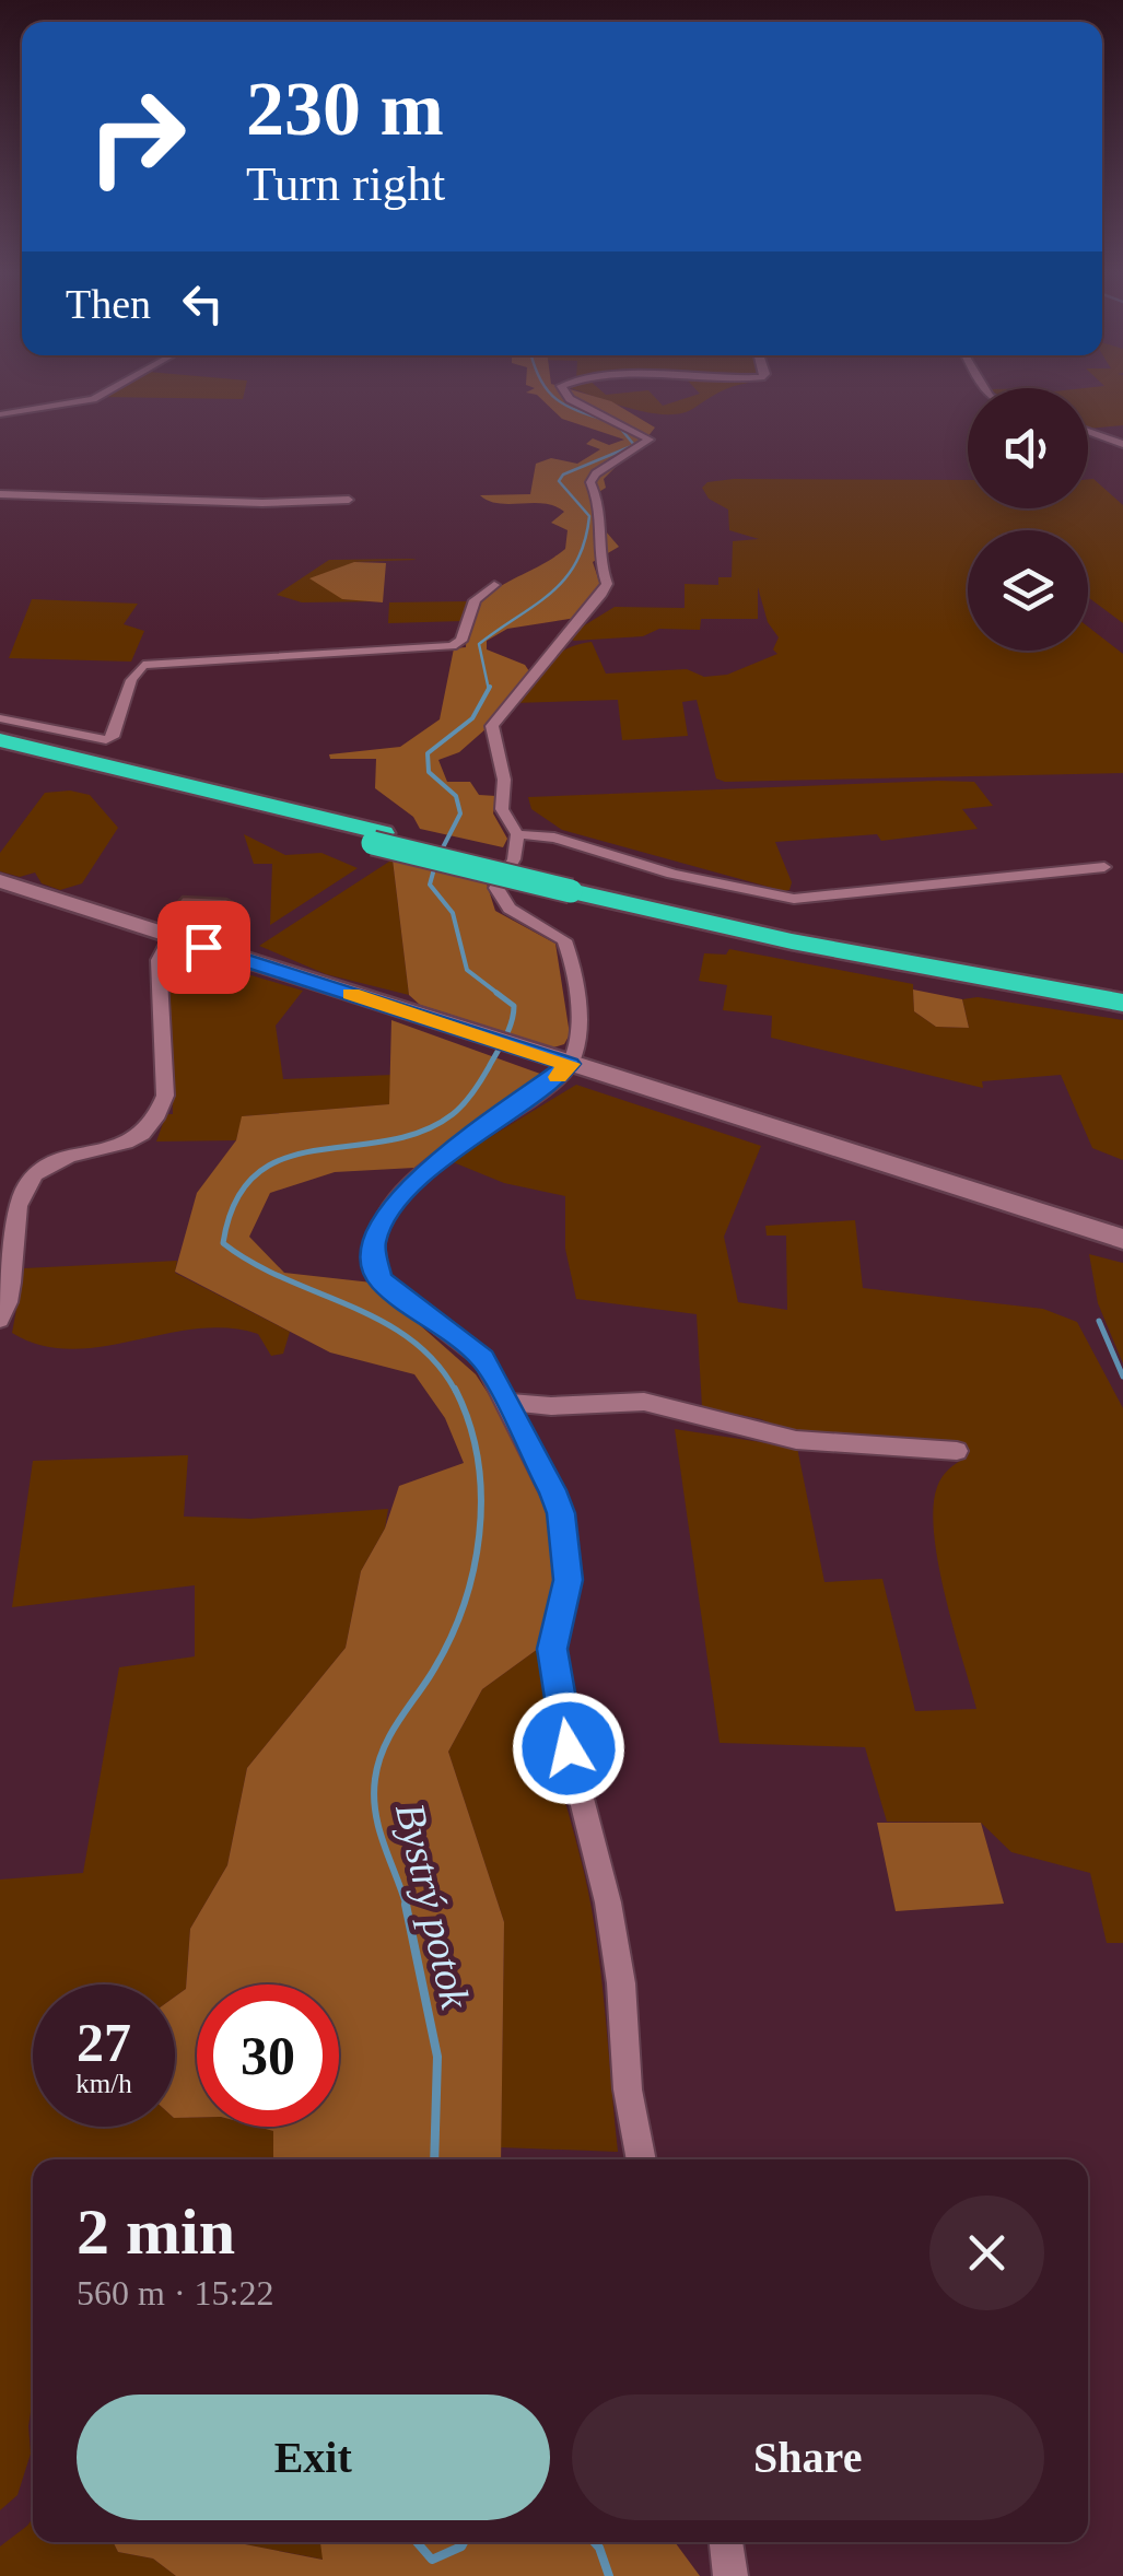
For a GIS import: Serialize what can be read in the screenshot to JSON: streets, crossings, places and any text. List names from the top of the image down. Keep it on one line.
{"water":["Bystrý potok"],"page":{"turn":["230 m","Turn right"],"then":"Then","speed":"27 km/h","limit":"30","heading":["2 min","560 m · 15:22"],"buttons":["Exit","Share"]}}
